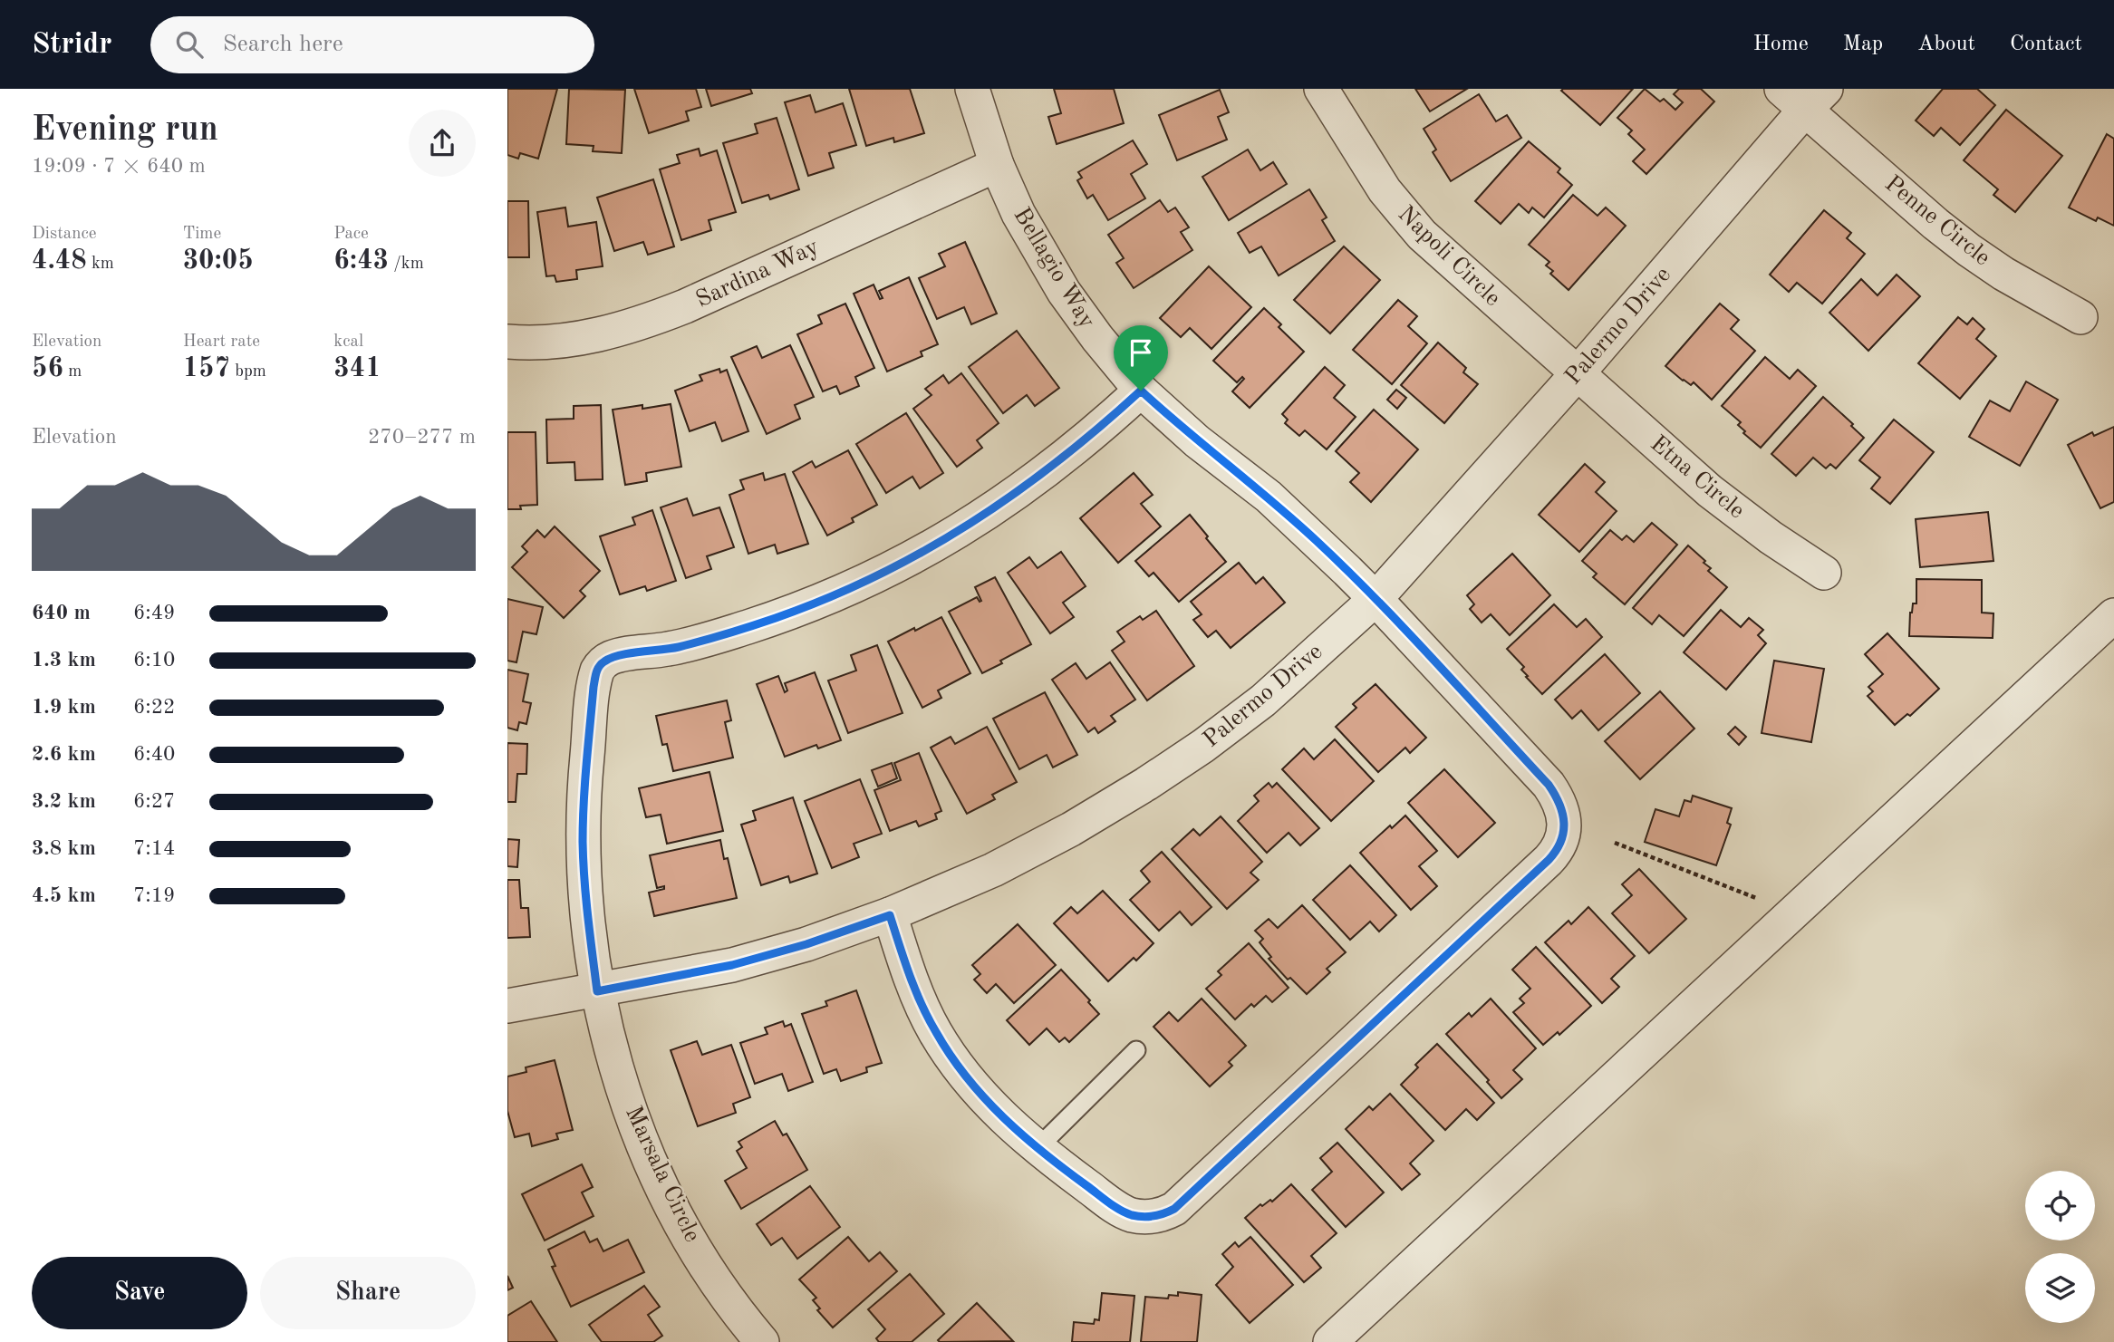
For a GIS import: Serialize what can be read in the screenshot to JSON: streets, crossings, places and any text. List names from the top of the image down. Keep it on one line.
{"streets":{"street":["Penne Circle","Napoli Circle","Bellagio Way","Sardina Way","Palermo Drive","Etna Circle","Marsala Circle"]},"crossings":[["Penne Circle","Palermo Drive"],["Napoli Circle","Palermo Drive"],["Napoli Circle","Etna Circle"],["Bellagio Way","Sardina Way"],["Bellagio Way","Palermo Drive"],["Bellagio Way","Marsala Circle"],["Palermo Drive","Etna Circle"],["Palermo Drive","Marsala Circle"]],"page":{"header":"Stridr","search":"Search here","nav":["Home","Map","About","Contact"],"heading":["Evening run","19:09 · 7 × 640 m"],"stats":[["Distance","4.48 km"],["Time","30:05"],["Pace","6:43 /km"],["Elevation","56 m"],["Heart rate","157 bpm"],["kcal","341"]],"chart":["Elevation","270–277 m"],"list":[{"name":"640 m","note":"6:49"},{"name":"1.3 km","note":"6:10"},{"name":"1.9 km","note":"6:22"},{"name":"2.6 km","note":"6:40"},{"name":"3.2 km","note":"6:27"},{"name":"3.8 km","note":"7:14"},{"name":"4.5 km","note":"7:19"}],"buttons":["Save","Share"]}}
